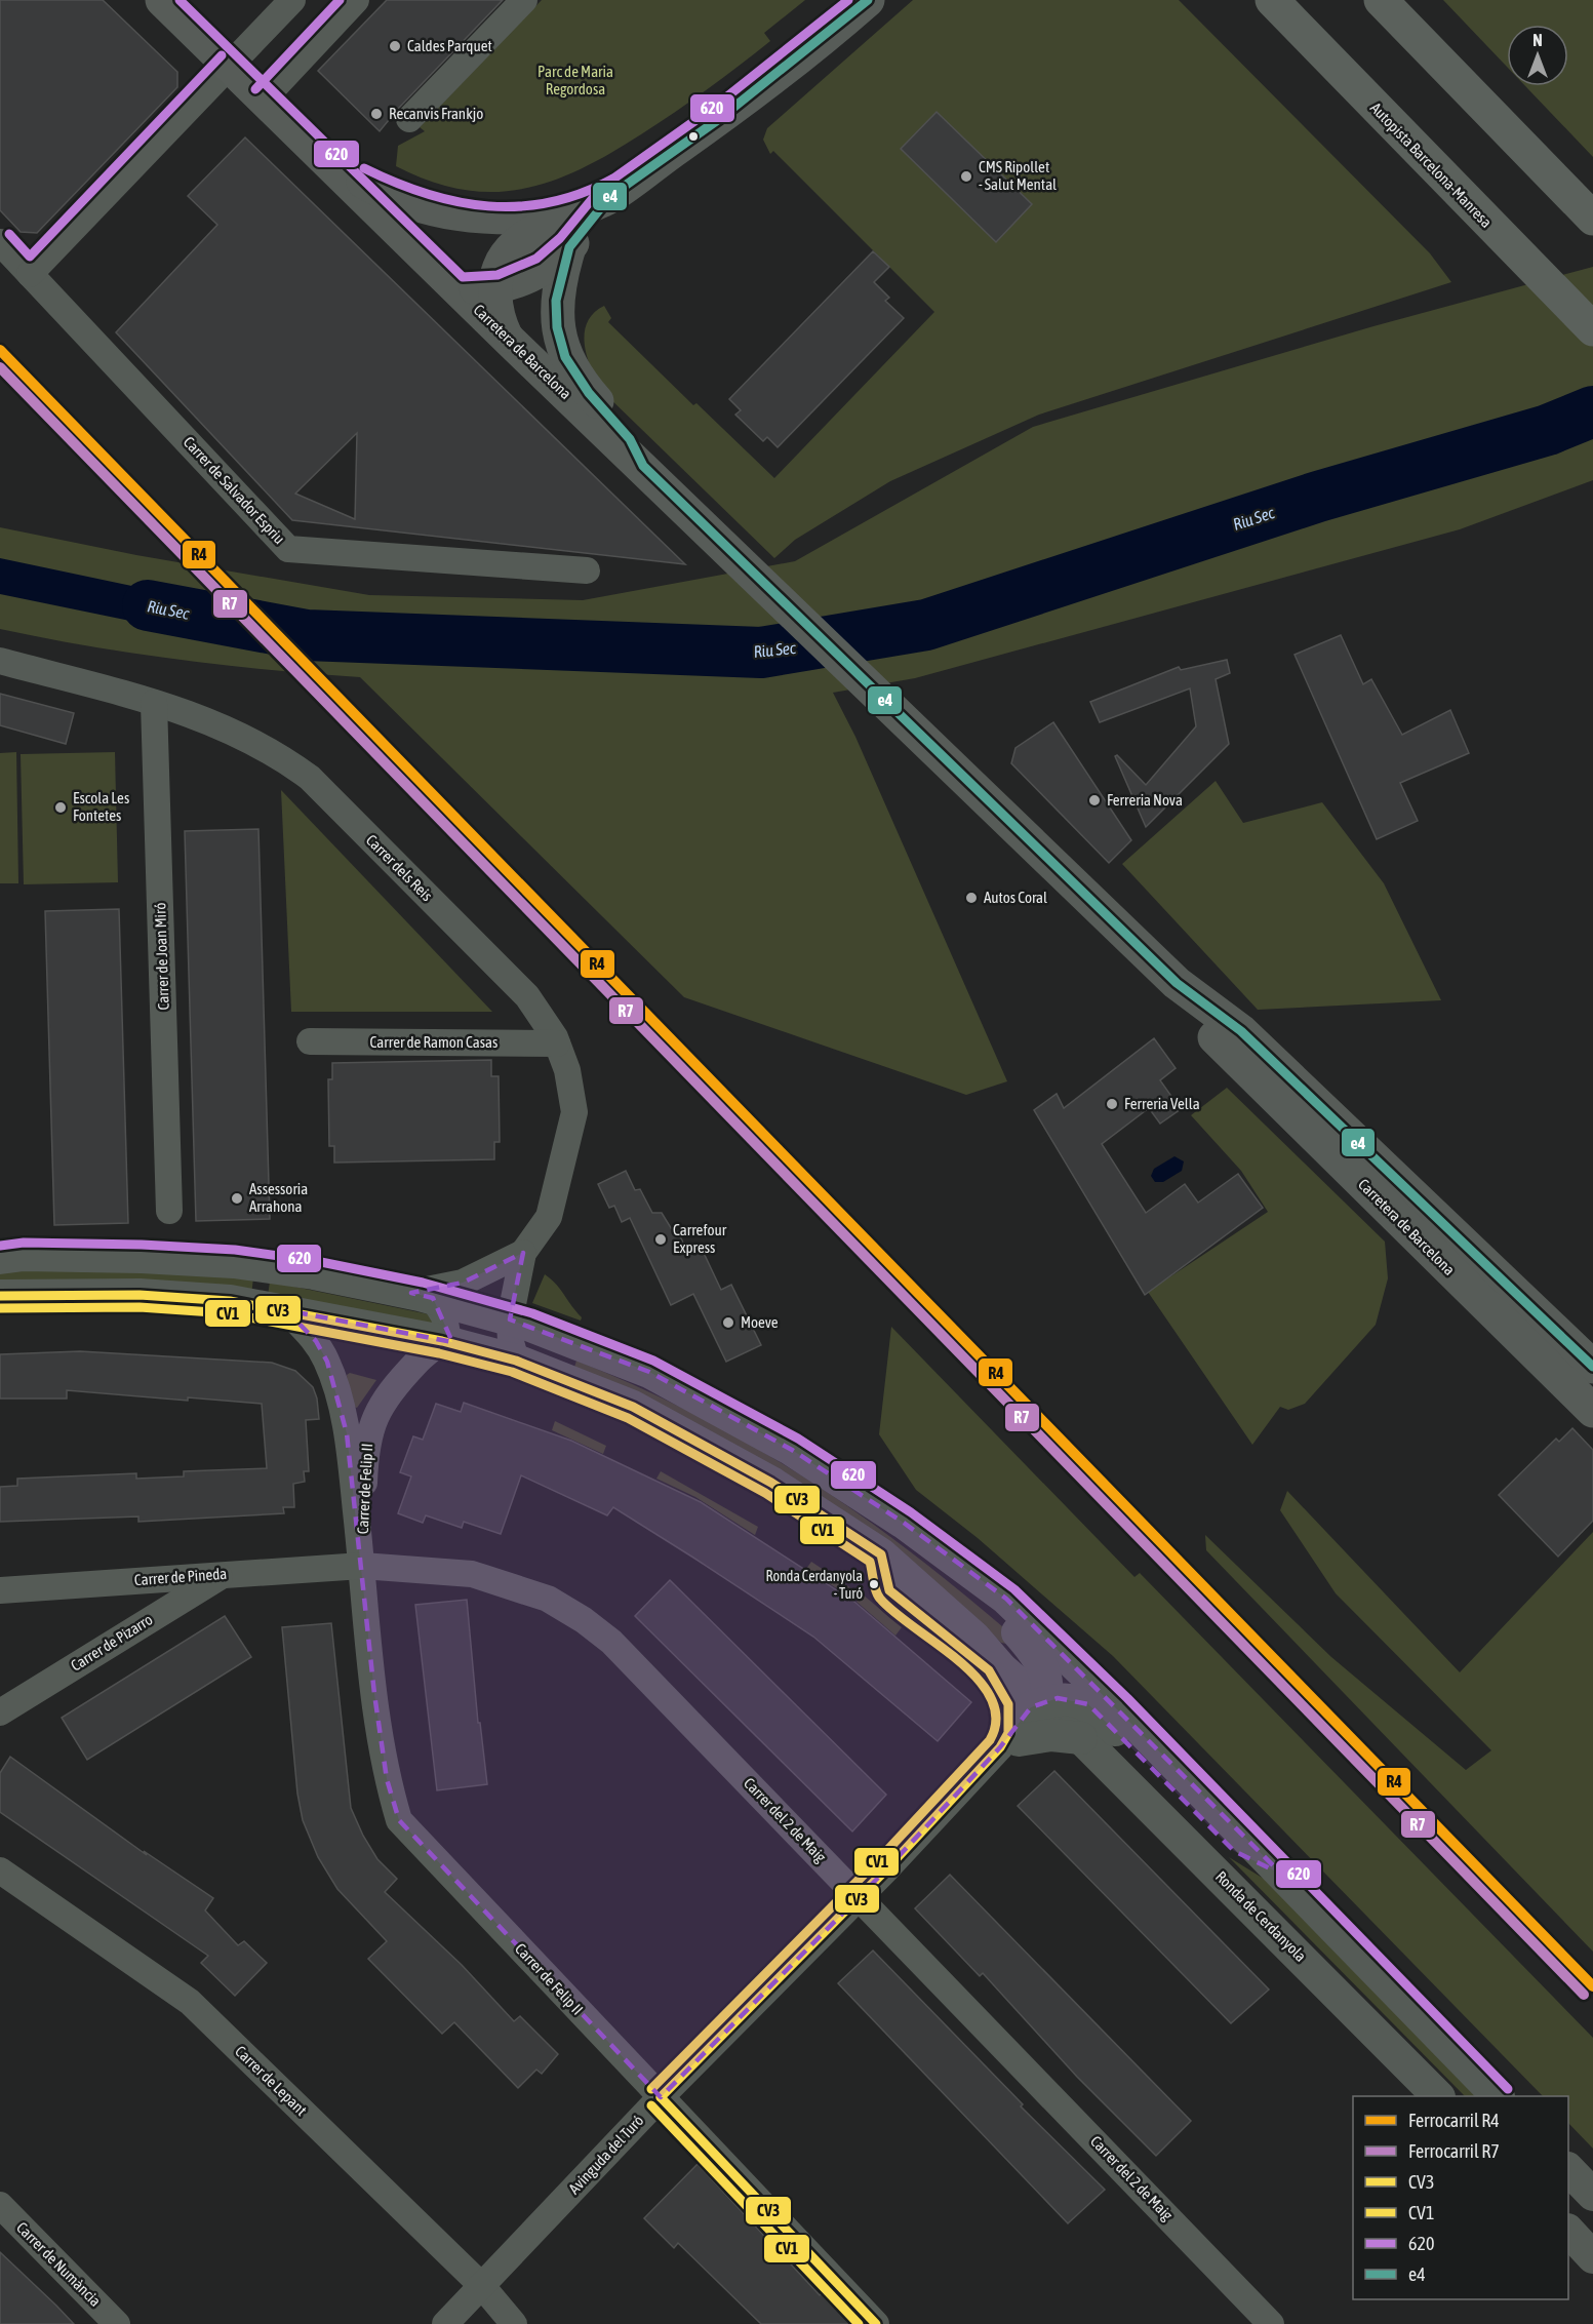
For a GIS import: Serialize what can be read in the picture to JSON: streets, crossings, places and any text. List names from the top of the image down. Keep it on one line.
{"streets":{"highway":["Autopista Barcelona-Manresa"],"main road":["Carretera de Barcelona"],"street":["Carrer de Salvador Espriu","Carrer dels Reis","Carrer de Joan Miró","Carrer de Ramon Casas","Carrer de Felip II","Carrer de Pineda","Carrer de Pizarro","Carrer del 2 de Maig","Ronda de Cerdanyola","Carrer de Lepant","Avinguda del Turó","Carrer de Numància"]},"crossings":[["Carrer dels Reis","Carrer de Joan Miró"],["Carrer dels Reis","Carrer de Ramon Casas"],["Carrer dels Reis","Ronda de Cerdanyola"],["Carrer de Felip II","Carrer de Pineda"],["Carrer de Felip II","Carrer del 2 de Maig"],["Carrer de Felip II","Ronda de Cerdanyola"],["Carrer de Felip II","Avinguda del Turó"],["Carrer de Pineda","Carrer de Pizarro"],["Carrer de Pineda","Carrer del 2 de Maig"],["Carrer del 2 de Maig","Avinguda del Turó"],["Ronda de Cerdanyola","Avinguda del Turó"],["Carrer de Lepant","Avinguda del Turó"]],"water":["Riu Sec"],"parks":["Parc de Maria Regordosa"],"places":["Caldes Parquet","Recanvis Frankjo","CMS Ripollet - Salut Mental","Ferreria Nova","Escola Les Fontetes","Autos Coral","Ferreria Vella","Assessoria Arrahona","Carrefour Express","Moeve","Ronda Cerdanyola - Turó"],"lines":["transit line 620","transit line e4","rail line R4","rail line R7","transit line CV3","transit line CV1"],"legend":["Ferrocarril R4","Ferrocarril R7","CV3","CV1","620","e4"],"north":"top"}
